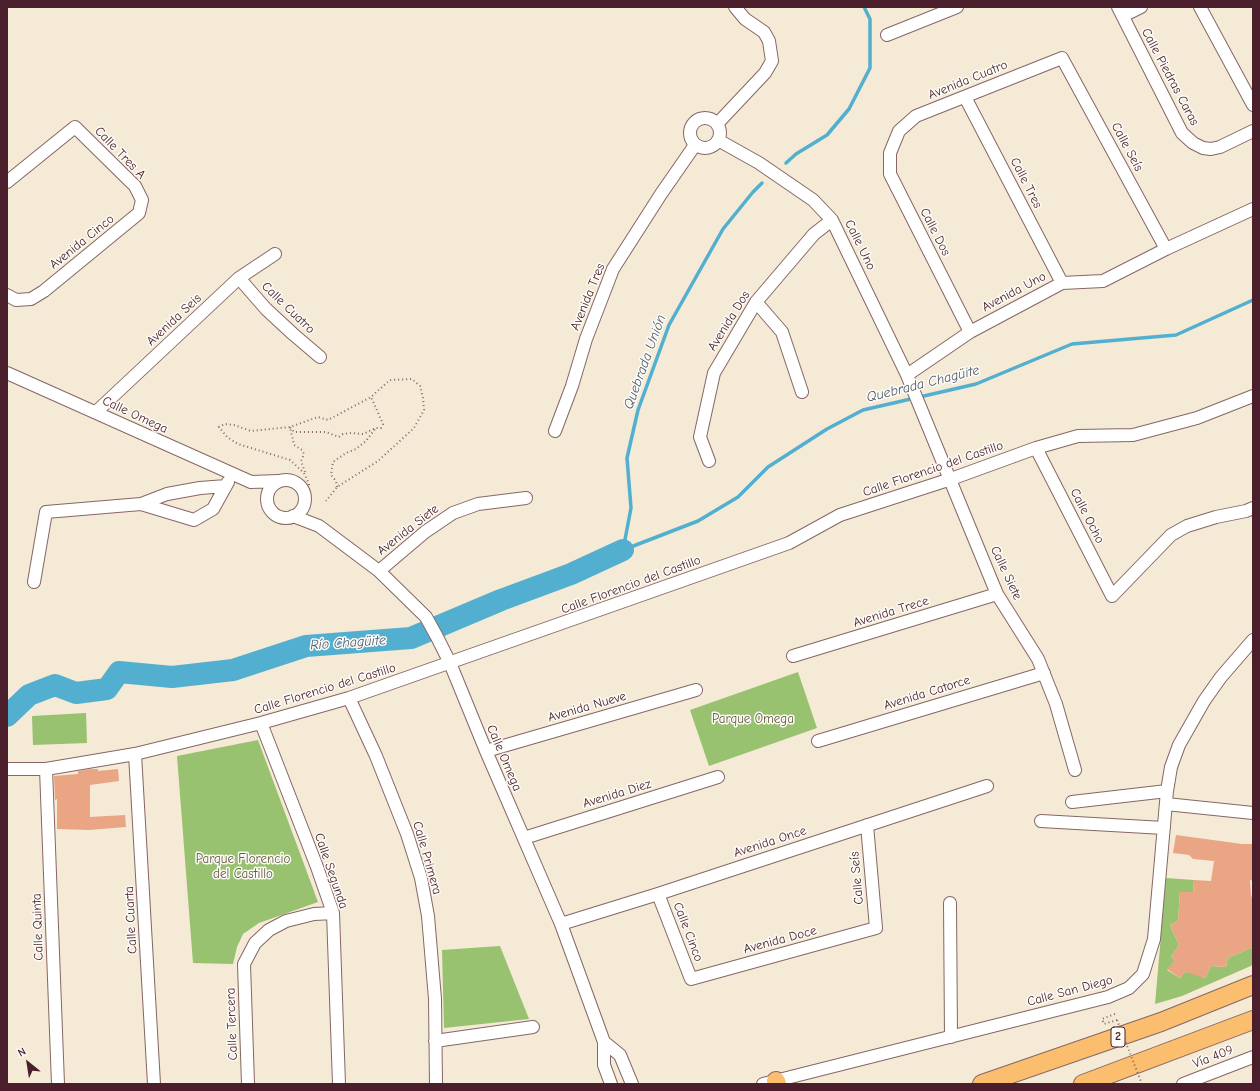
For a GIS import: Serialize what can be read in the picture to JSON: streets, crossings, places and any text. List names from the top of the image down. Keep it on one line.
{"streets":{"highway":["2"],"street":["Calle Piedras Caras","Avenida Cuatro","Calle Seís","Calle Tres A","Calle Tres","Calle Dos","Avenida Cinco","Calle Uno","Avenida Uno","Avenida Tres","Calle Cuatro","Avenida Seis","Avenida Dos","Calle Omega","Calle Florencio del Castillo","Calle Ocho","Avenida Siete","Calle Siete","Avenida Trece","Avenida Catorce","Avenida Nueve","Avenida Diez","Avenida Once","Calle Primera","Calle Segunda","Calle Cuarta","Calle Quinta","Calle Cinco","Avenida Doce","Calle San Diego","Calle Tercera","Vía 409"]},"crossings":[["Avenida Cuatro","Calle Seís"],["Avenida Cuatro","Calle Tres"],["Avenida Cuatro","Calle Dos"],["Calle Seís","Avenida Uno"],["Calle Seís","Avenida Once"],["Calle Seís","Avenida Doce"],["Calle Tres A","Avenida Cinco"],["Calle Tres","Avenida Uno"],["Calle Dos","Avenida Uno"],["Calle Uno","Avenida Uno"],["Calle Uno","Avenida Tres"],["Calle Uno","Avenida Dos"],["Calle Uno","Calle Siete"],["Calle Cuatro","Avenida Seis"],["Avenida Seis","Calle Omega"],["Calle Omega","Calle Florencio del Castillo"],["Calle Omega","Avenida Siete"],["Calle Omega","Avenida Nueve"],["Calle Omega","Avenida Diez"],["Calle Omega","Avenida Once"],["Calle Florencio del Castillo","Calle Ocho"],["Calle Florencio del Castillo","Calle Siete"],["Calle Florencio del Castillo","Calle Primera"],["Calle Florencio del Castillo","Calle Segunda"],["Calle Florencio del Castillo","Calle Cuarta"],["Calle Florencio del Castillo","Calle Quinta"],["Calle Siete","Avenida Trece"],["Calle Siete","Avenida Catorce"],["Avenida Once","Calle Cinco"],["Calle Segunda","Calle Tercera"],["Calle Cinco","Avenida Doce"]],"water":["Quebrada Unión","Quebrada Chagüite","Río Chagüite"],"parks":["Parque Omega","Parque Florencio del Castillo"],"north":"top left"}
